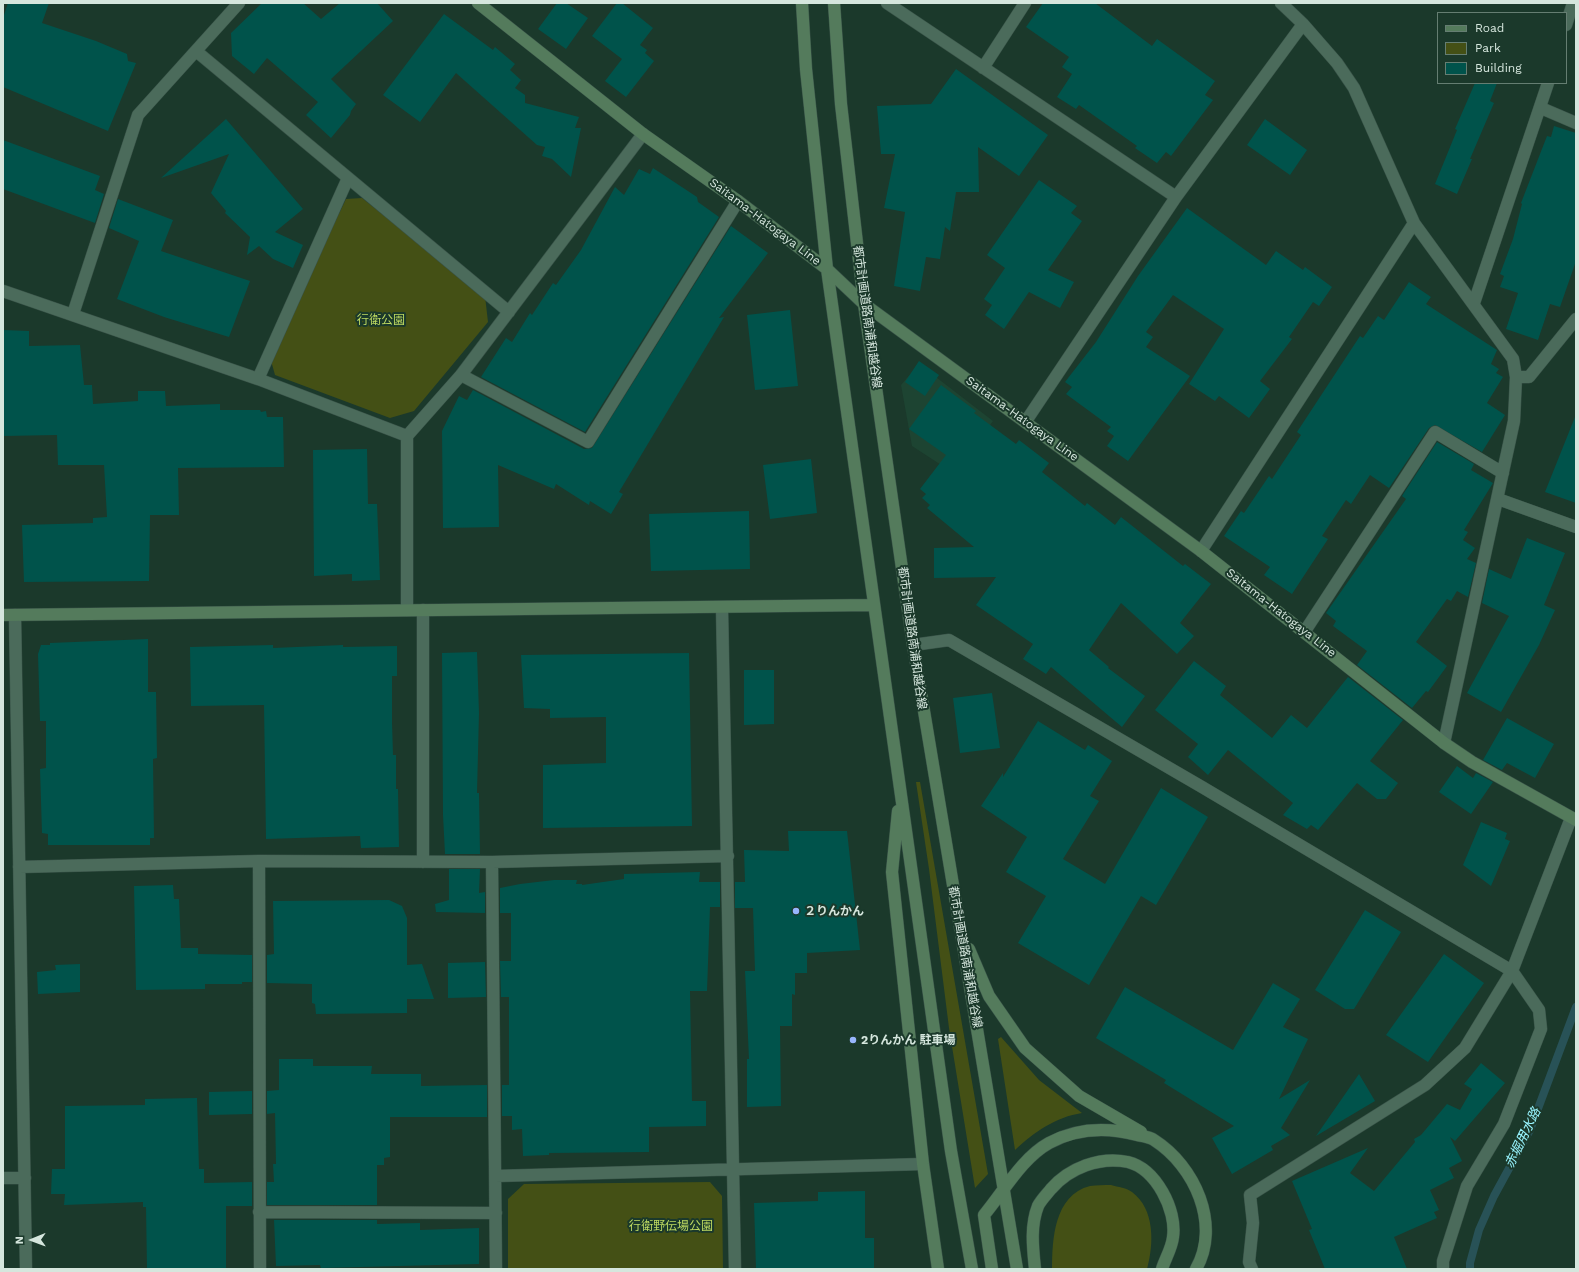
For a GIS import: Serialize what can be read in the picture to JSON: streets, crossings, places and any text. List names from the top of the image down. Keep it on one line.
{"streets":{"street":["Saitama-Hatogaya Line","都市計画道路南浦和越谷線"]},"crossings":[["Saitama-Hatogaya Line","都市計画道路南浦和越谷線"]],"water":["赤堀用水路"],"parks":["行衛公園","行衛野伝場公園"],"places":["２りんかん","2りんかん 駐車場"],"legend":["Road","Park","Building"],"north":"left"}
